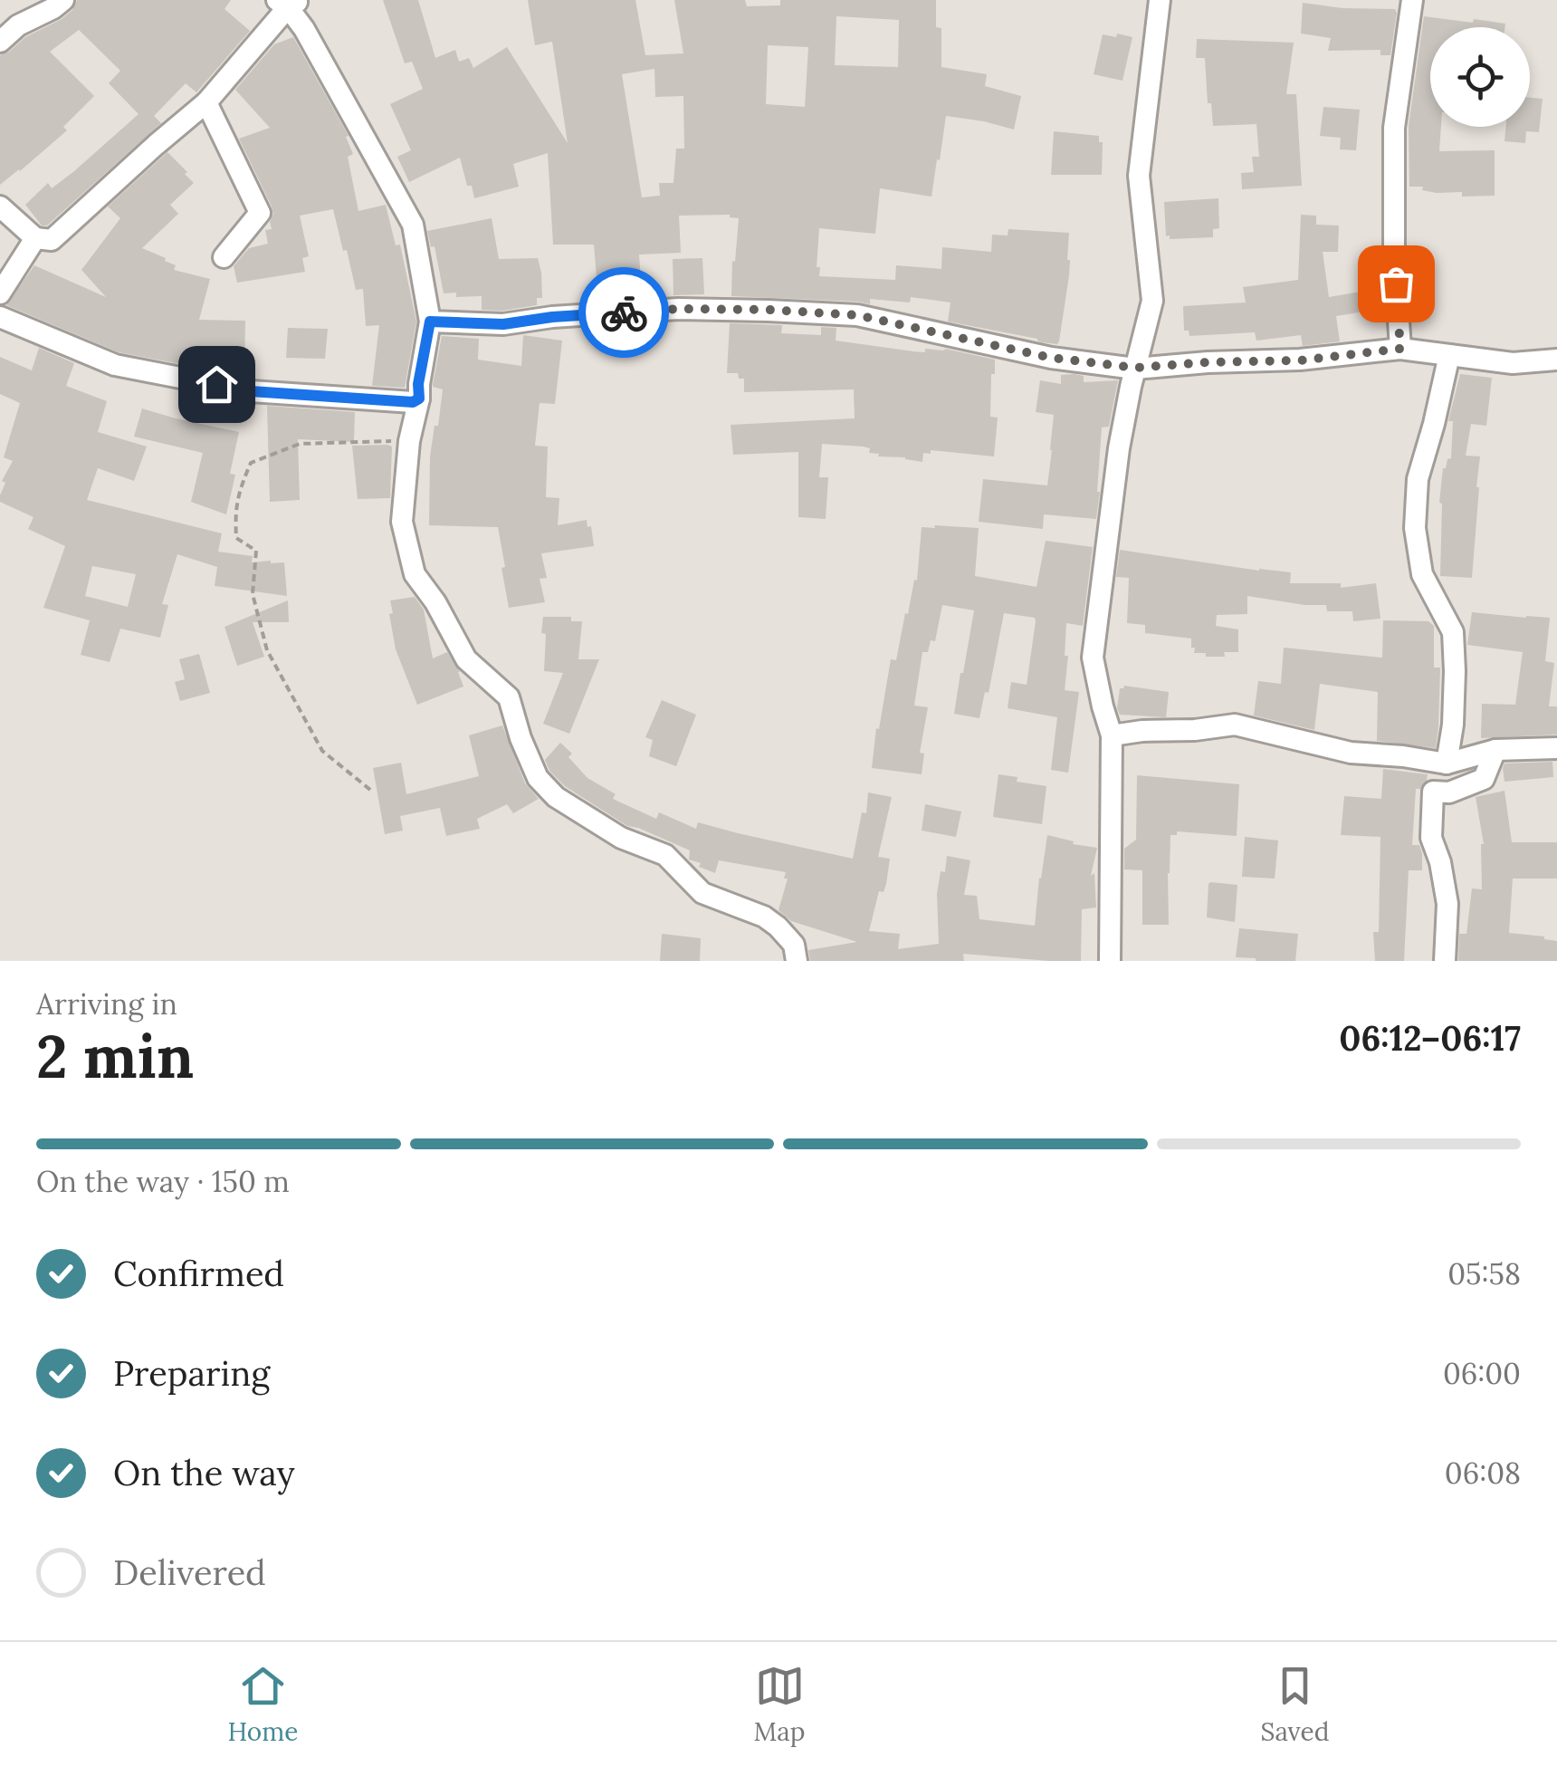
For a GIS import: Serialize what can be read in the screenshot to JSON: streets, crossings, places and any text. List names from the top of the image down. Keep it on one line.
{"page":{"heading":["2 min","Arriving in","06:12–06:17"],"bar":"On the way · 150 m","list":[["Confirmed","05:58"],["Preparing","06:00"],["On the way","06:08"],"Delivered"],"tabs":["Home","Map","Saved"]}}
